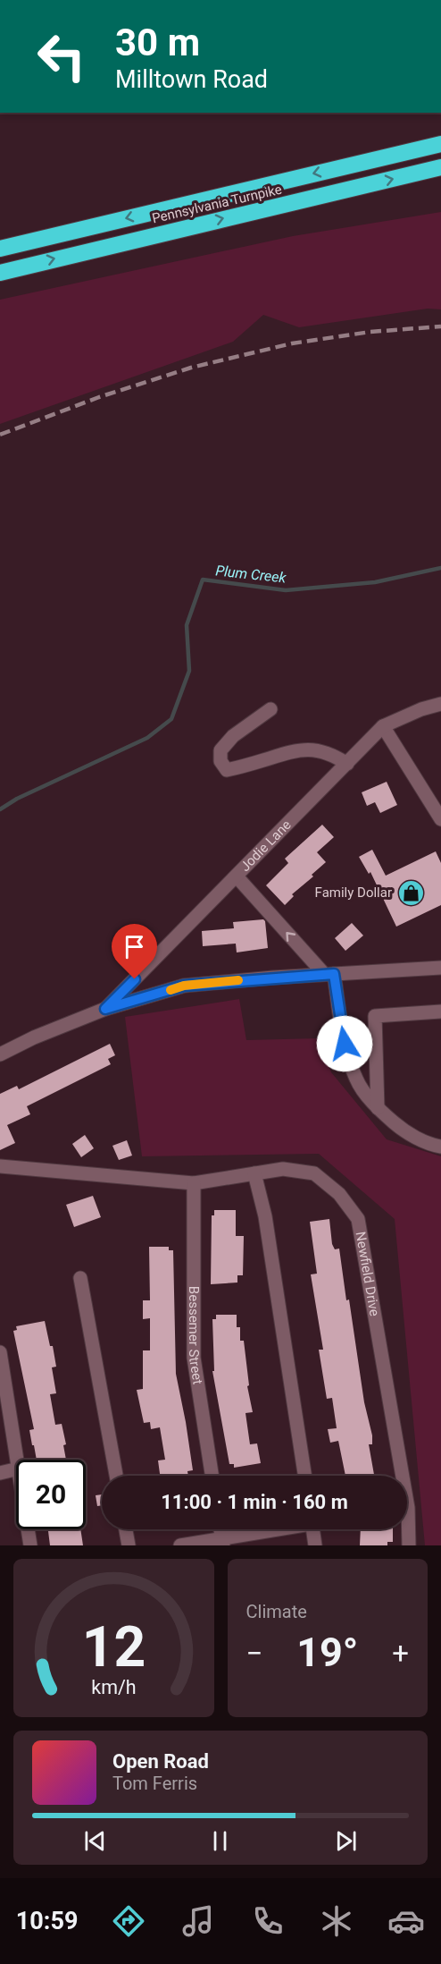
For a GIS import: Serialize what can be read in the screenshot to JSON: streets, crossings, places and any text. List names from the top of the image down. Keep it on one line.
{"streets":{"highway":["Pennsylvania Turnpike"],"street":["Jodie Lane","Newfield Drive","Bessemer Street"]},"crossings":[["Newfield Drive","Bessemer Street"]],"water":["Plum Creek"],"places":{"shop":["Family Dollar"]},"page":{"turn":["30 m","Milltown Road"],"limit":"20","trip":"11:00 · 1 min · 160 m","tile":"Climate","heat":["−","19°","+"],"song":["Open Road","Tom Ferris"],"tabs":"10:59","gauge":["12","km/h"]}}
